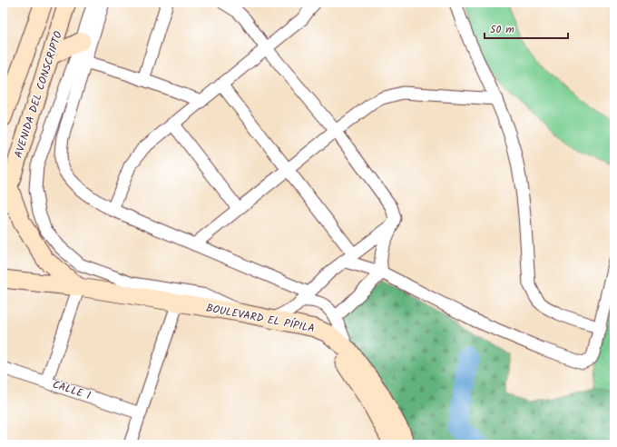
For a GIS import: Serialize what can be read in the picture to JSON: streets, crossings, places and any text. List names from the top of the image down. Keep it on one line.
{"streets":{"street":["AVENIDA DEL CONSCRIPTO","BOULEVARD EL PÍPILA","CALLE 1"]},"scale_bar":"50 m"}
